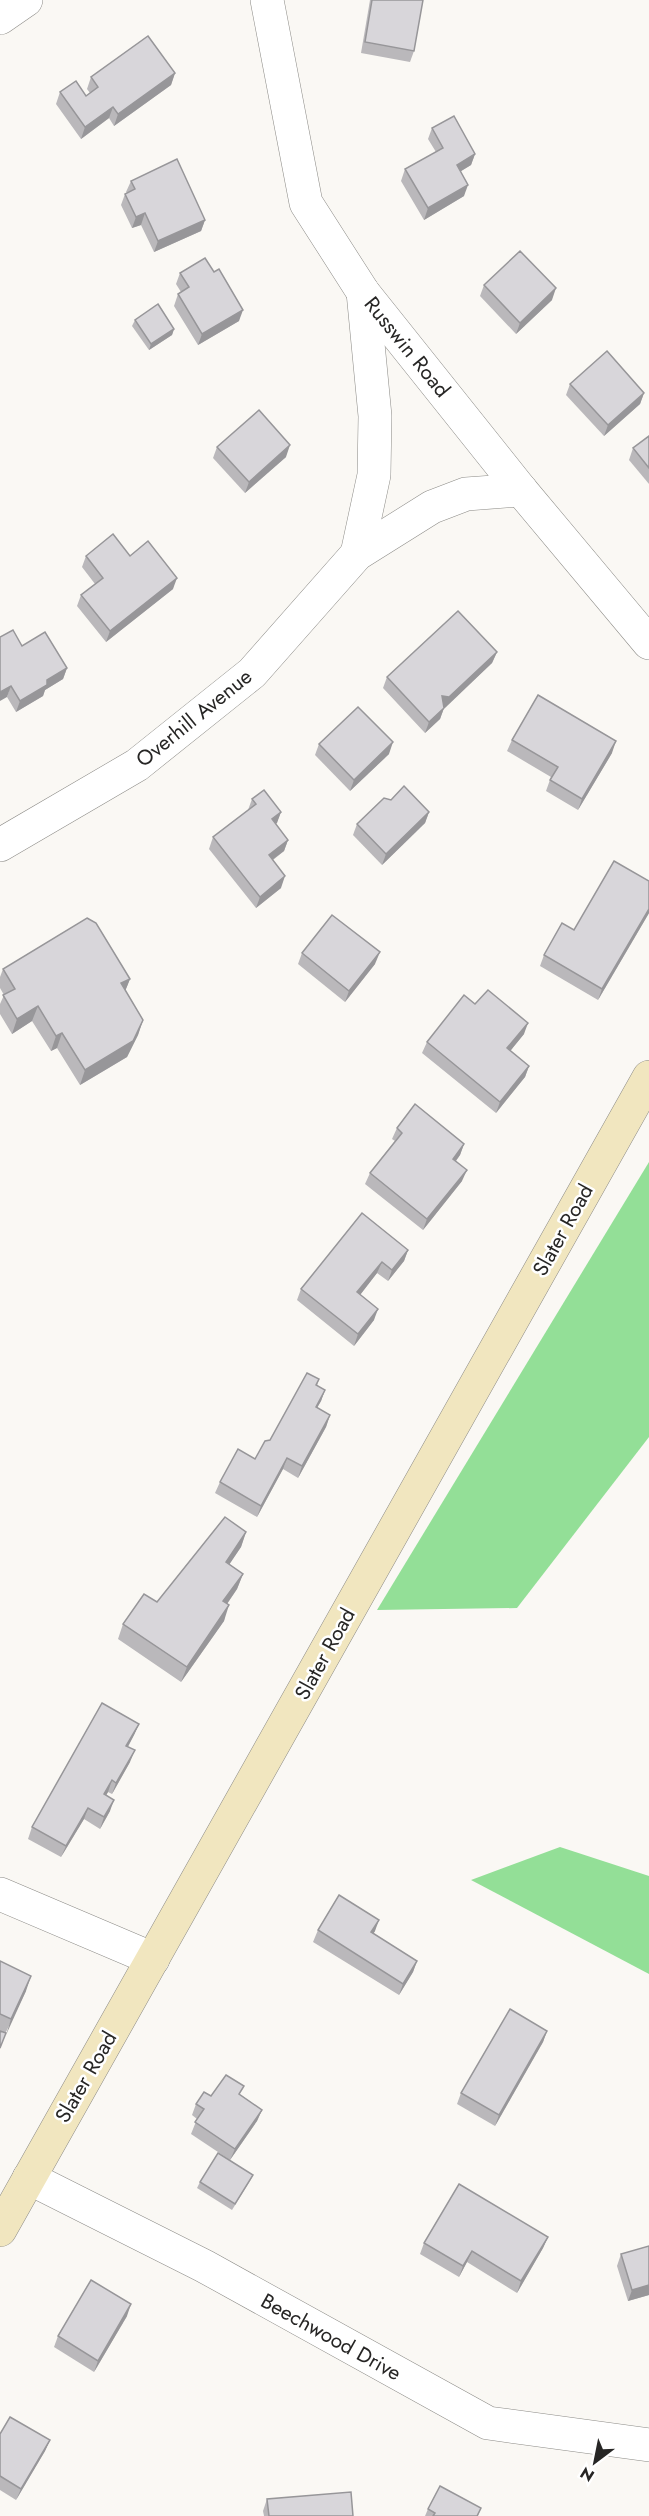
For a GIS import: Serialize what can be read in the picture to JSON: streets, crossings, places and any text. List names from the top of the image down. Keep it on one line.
{"streets":{"main road":["Slater Road"],"street":["Russwin Road","Overhill Avenue","Beechwood Drive"]},"crossings":[["Russwin Road","Overhill Avenue"],["Slater Road","Beechwood Drive"]],"north":"bottom left"}
